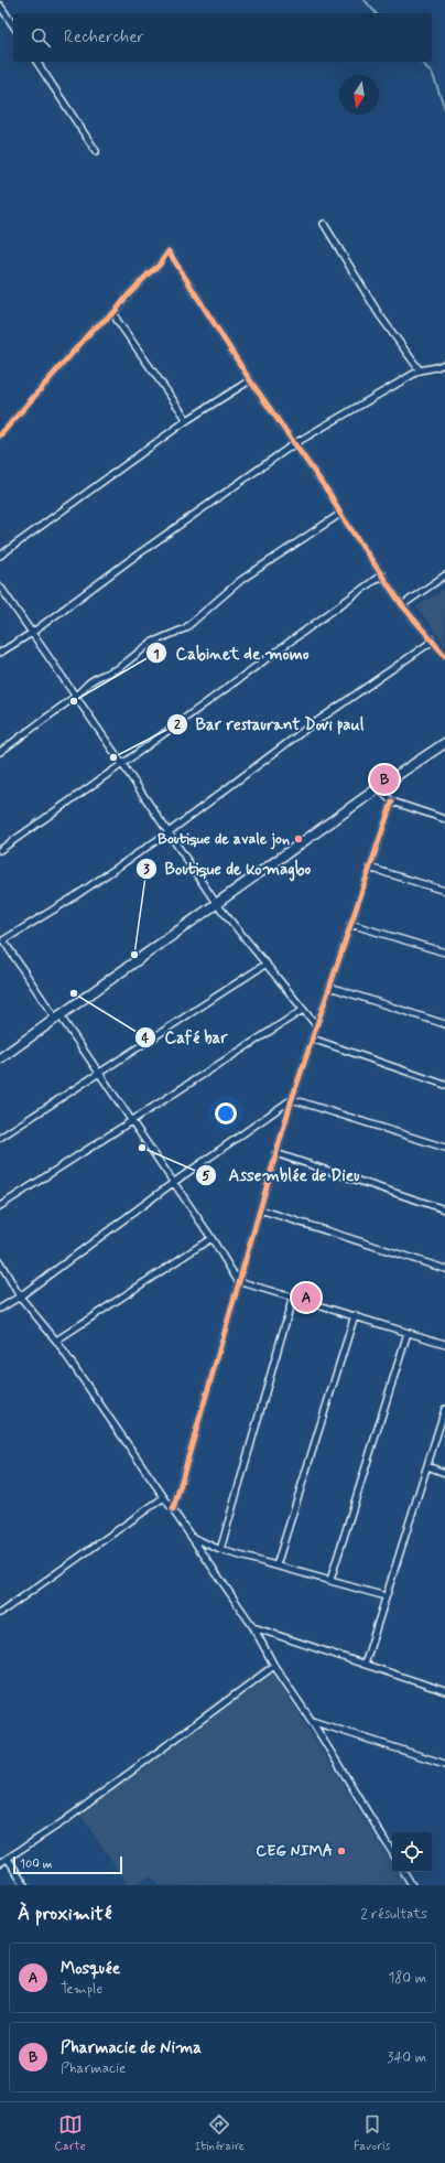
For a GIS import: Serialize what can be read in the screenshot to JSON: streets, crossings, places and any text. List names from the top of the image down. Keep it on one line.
{"places":["Cabinet de momo","Bar restaurant Dovi paul","Boutique de avale jon","Boutique de komagbo","Café bar","Assemblée de Dieu","CEG NIMA"],"scale_bar":"100 m","north":"bottom","page":{"search":"Rechercher","pins":["B","A"],"scale":"100 m","heading":["À proximité","2 résultats"],"list":[{"mark":"A","name":"Mosquée","note":"Temple","value":"180 m"},{"mark":"B","name":"Pharmacie de Nima","note":"Pharmacie","value":"340 m"}],"nav":["Carte","Itinéraire","Favoris"]}}
